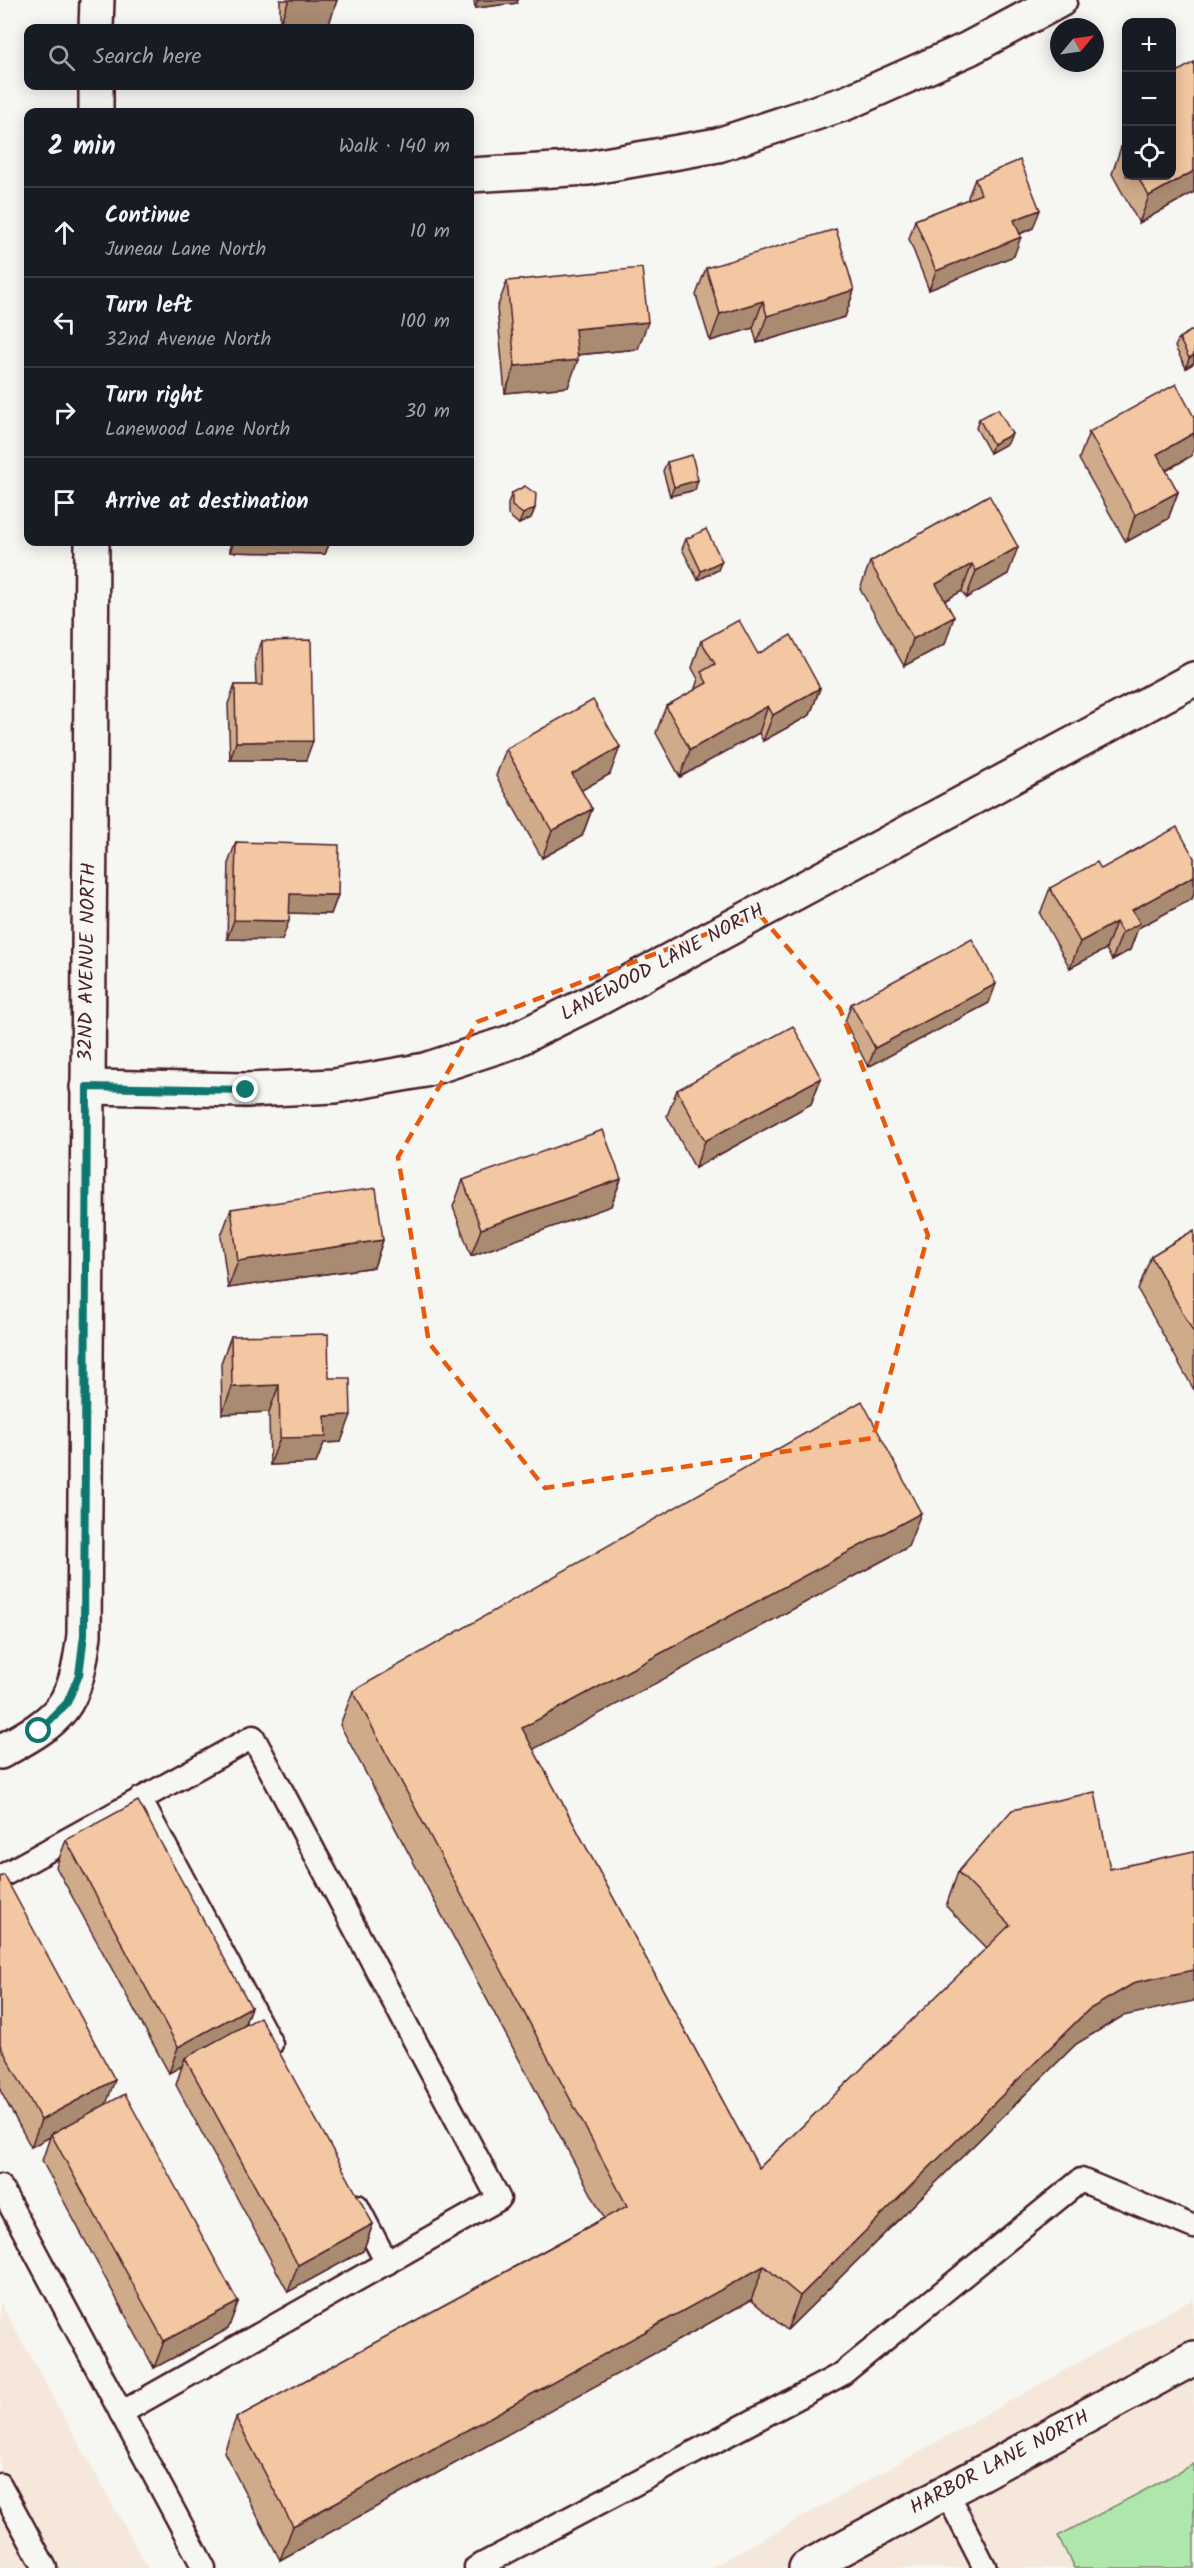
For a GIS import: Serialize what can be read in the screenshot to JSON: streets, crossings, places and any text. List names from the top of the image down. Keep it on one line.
{"streets":{"street":["32ND AVENUE NORTH","LANEWOOD LANE NORTH","HARBOR LANE NORTH"]},"crossings":[["32ND AVENUE NORTH","LANEWOOD LANE NORTH"]],"north":"top right","page":{"map_buttons":["+","−"],"search":"Search here","heading":["2 min","Walk · 140 m"],"list":[["Continue","Juneau Lane North","10 m"],["Turn left","32nd Avenue North","100 m"],["Turn right","Lanewood Lane North","30 m"],"Arrive at destination"]}}
